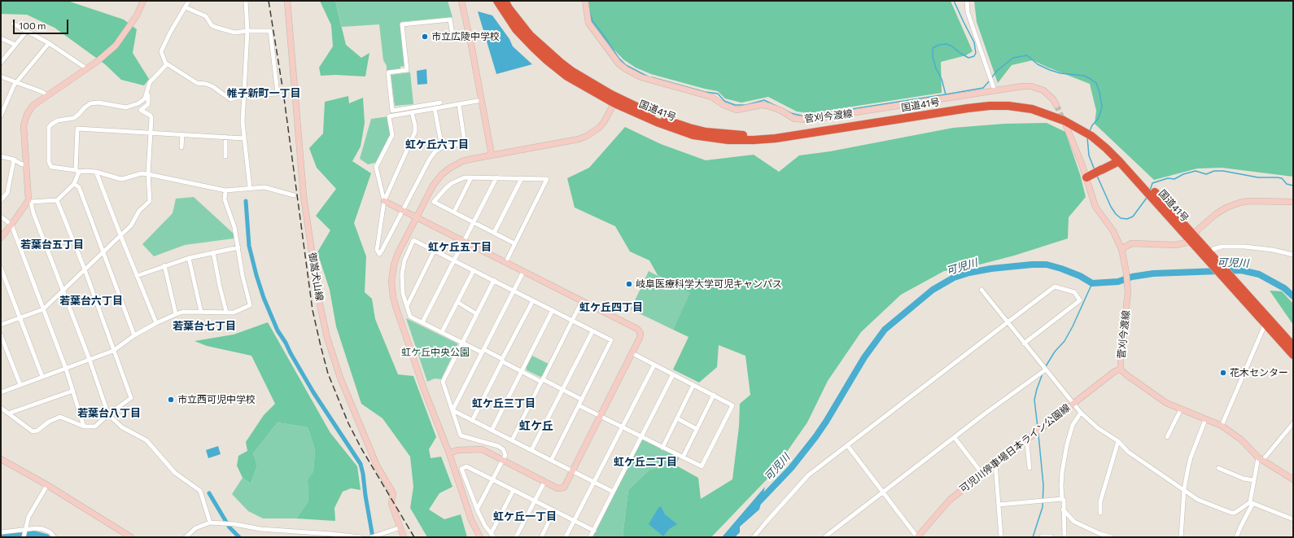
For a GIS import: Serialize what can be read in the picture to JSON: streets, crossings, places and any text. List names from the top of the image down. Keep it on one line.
{"streets":{"highway":["国道41号"],"street":["菅刈今渡線","御嵩犬山線","可児川停車場日本ライン公園線"]},"crossings":[["菅刈今渡線","可児川停車場日本ライン公園線"]],"districts":["帷子新町一丁目","虹ケ丘六丁目","若葉台五丁目","虹ケ丘五丁目","若葉台六丁目","虹ケ丘四丁目","若葉台七丁目","虹ケ丘三丁目","若葉台八丁目","虹ケ丘","虹ケ丘二丁目","虹ケ丘一丁目"],"water":["可児川"],"parks":["虹ケ丘中央公園"],"places":["市立広陵中学校","岐阜医療科学大学可児キャンパス","花木センター","市立西可児中学校"],"scale_bar":"100 m"}
